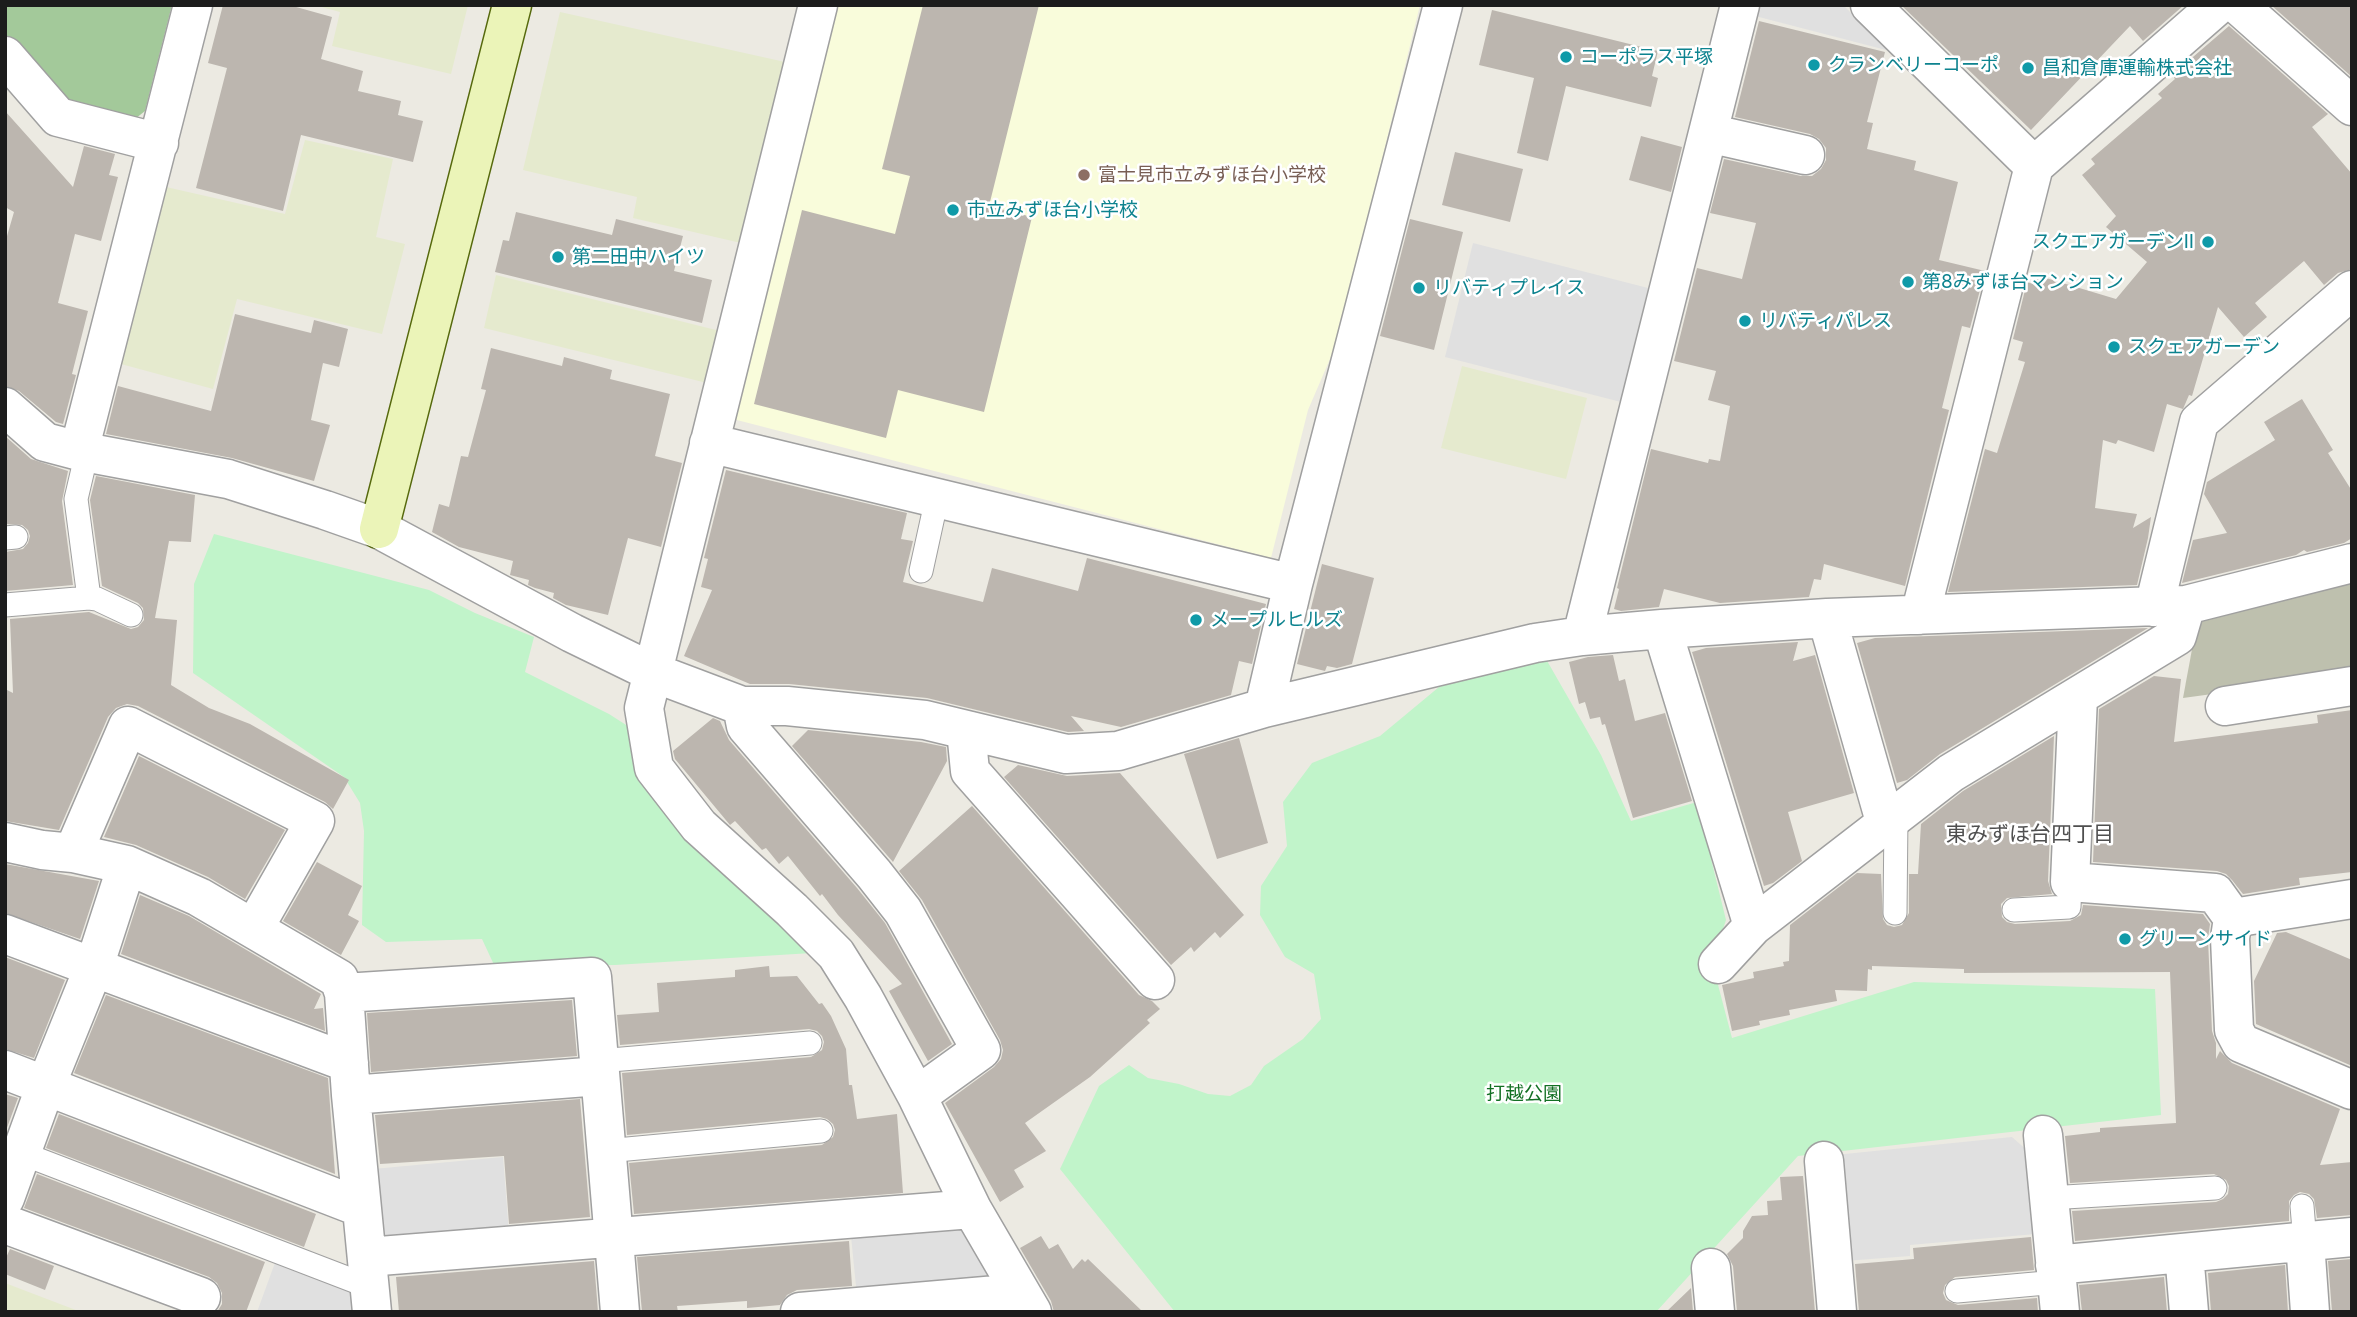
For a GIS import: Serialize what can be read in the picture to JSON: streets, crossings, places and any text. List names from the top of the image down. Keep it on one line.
{"districts":["東みずほ台四丁目"],"parks":["打越公園"],"places":["コーポラス平塚","クランベリーコーポ","昌和倉庫運輸株式会社","富士見市立みずほ台小学校","市立みずほ台小学校","スクエアガーデンⅡ","第二田中ハイツ","第8みずほ台マンション","リバティプレイス","リバティパレス","スクェアガーデン","メープルヒルズ","グリーンサイド"]}
